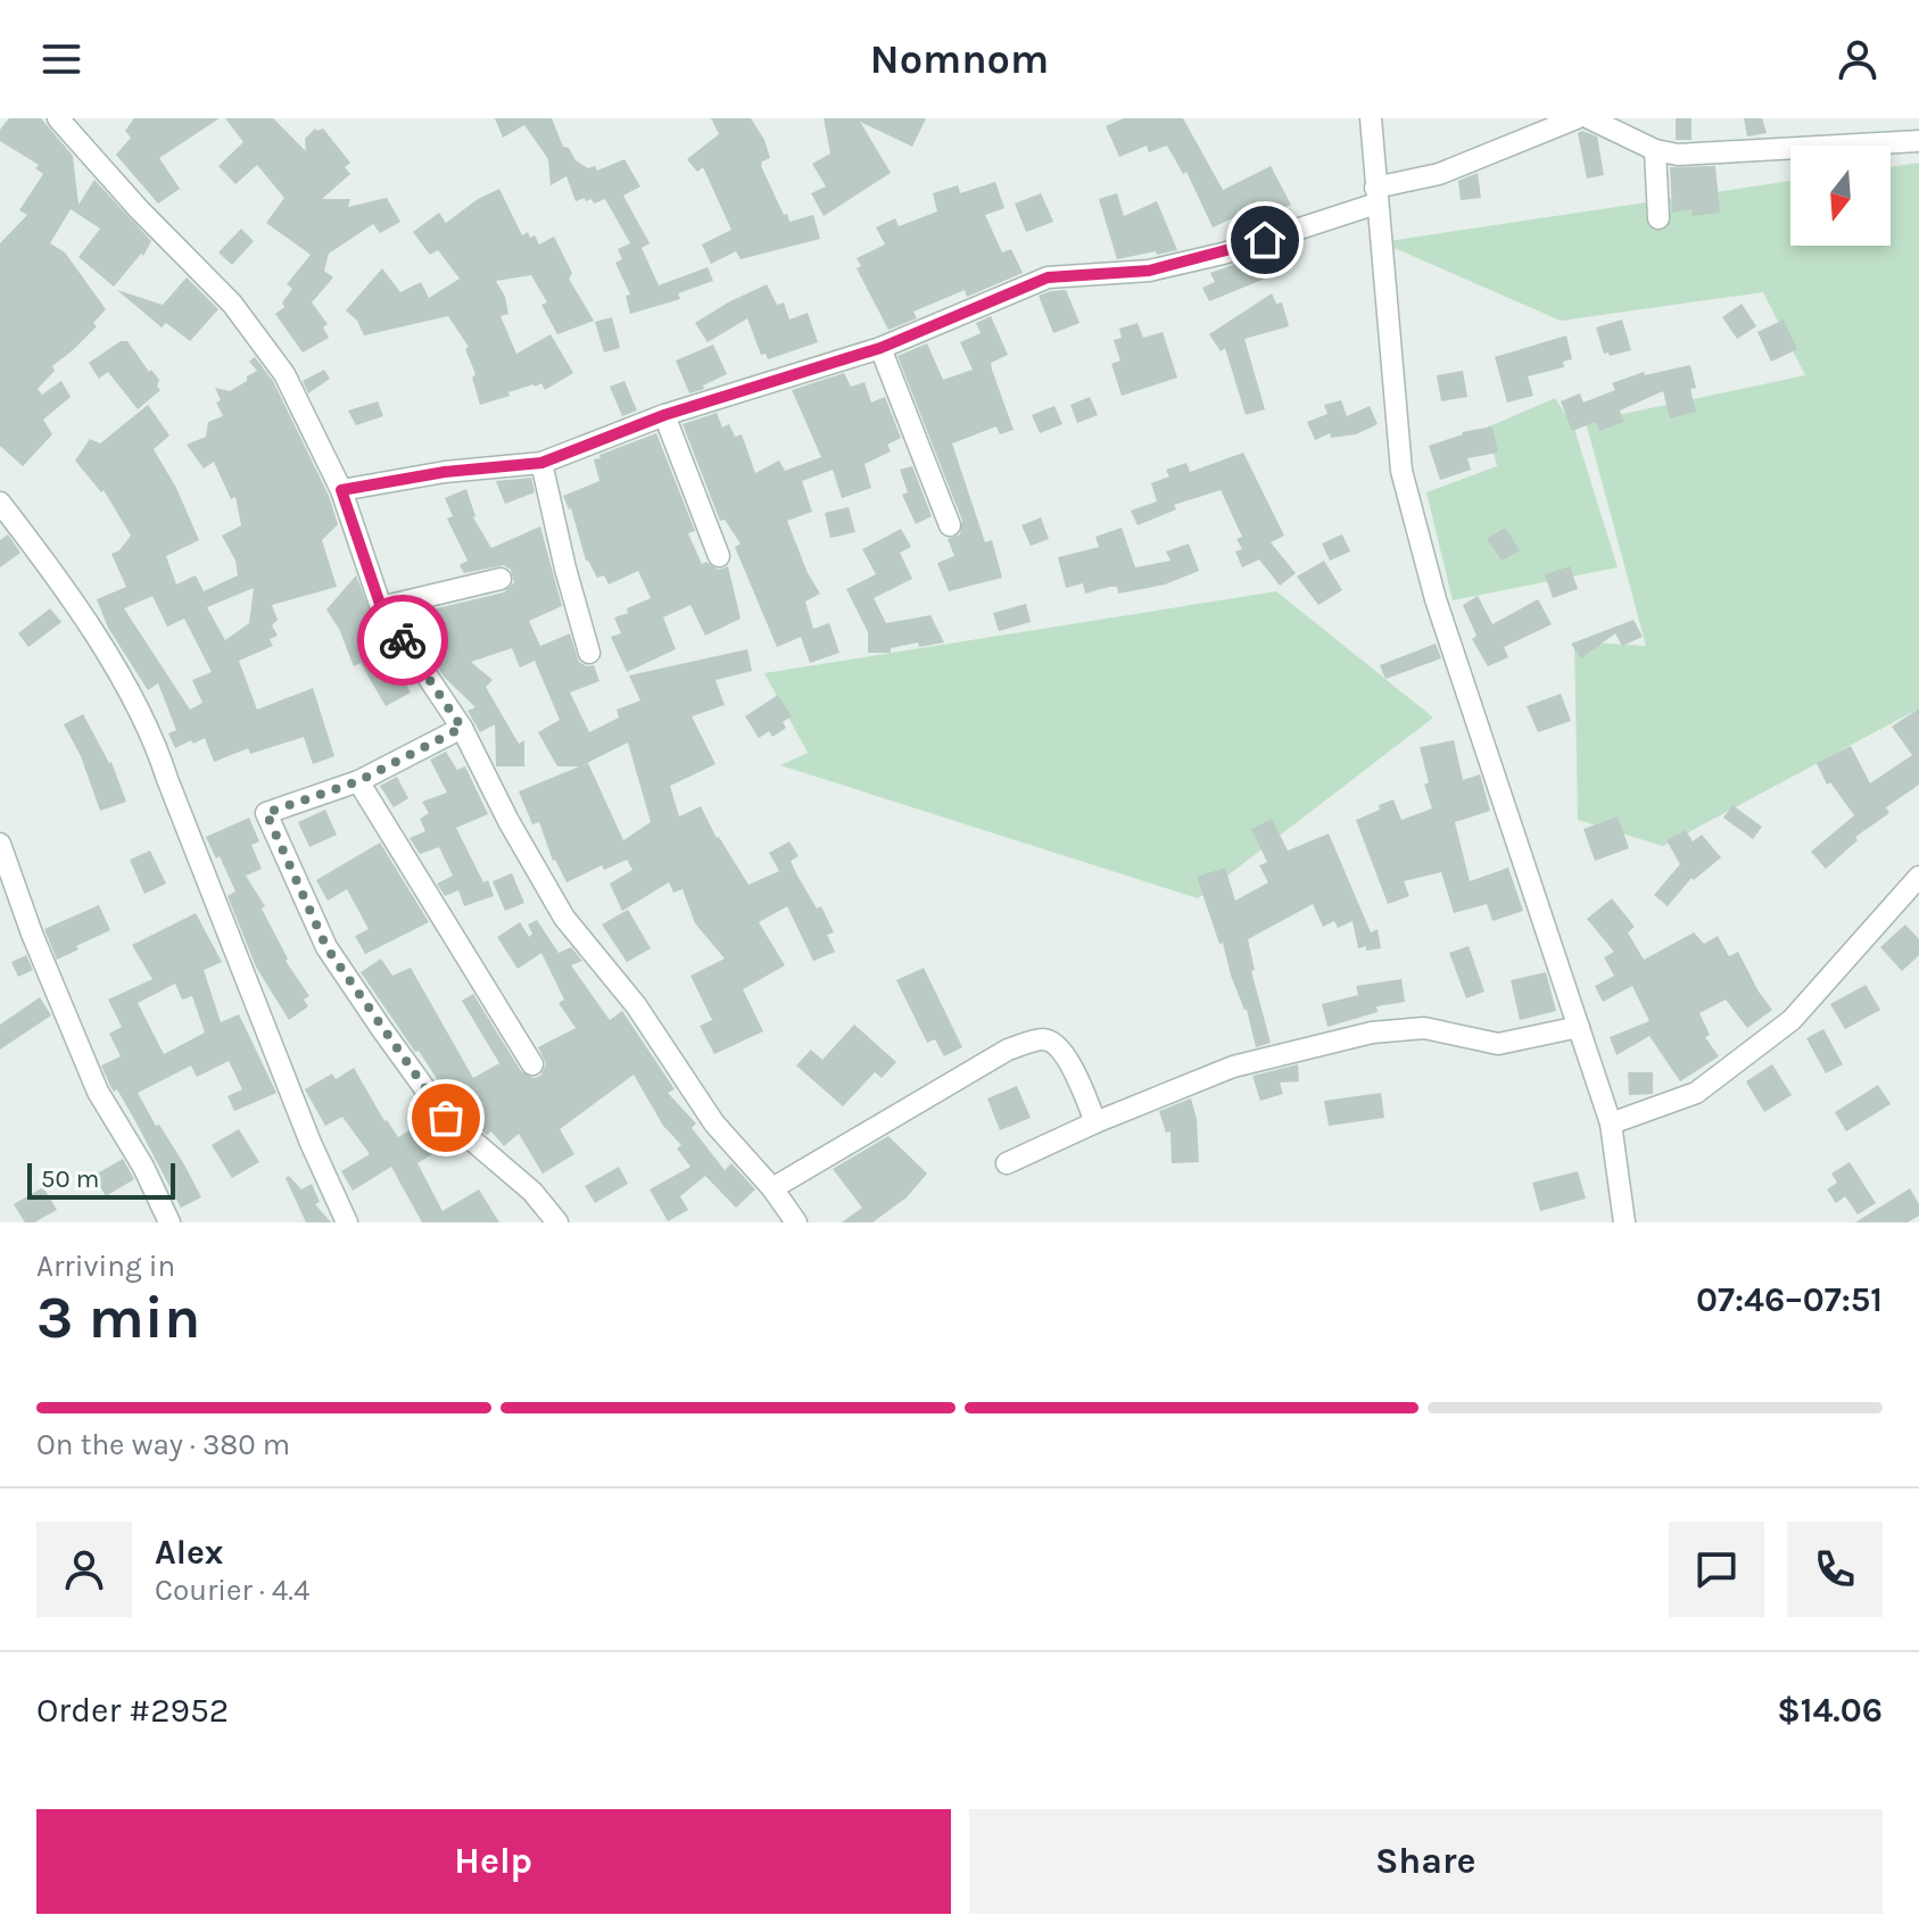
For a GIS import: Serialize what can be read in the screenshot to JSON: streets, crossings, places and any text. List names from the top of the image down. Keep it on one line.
{"scale_bar":"50 m","north":"bottom","page":{"header":"Nomnom","scale":"50 m","heading":["3 min","Arriving in","07:46–07:51"],"panel":["Alex","Courier · 4.4","Order #2952","$14.06"],"bar":"On the way · 380 m","buttons":["Help","Share"]}}
